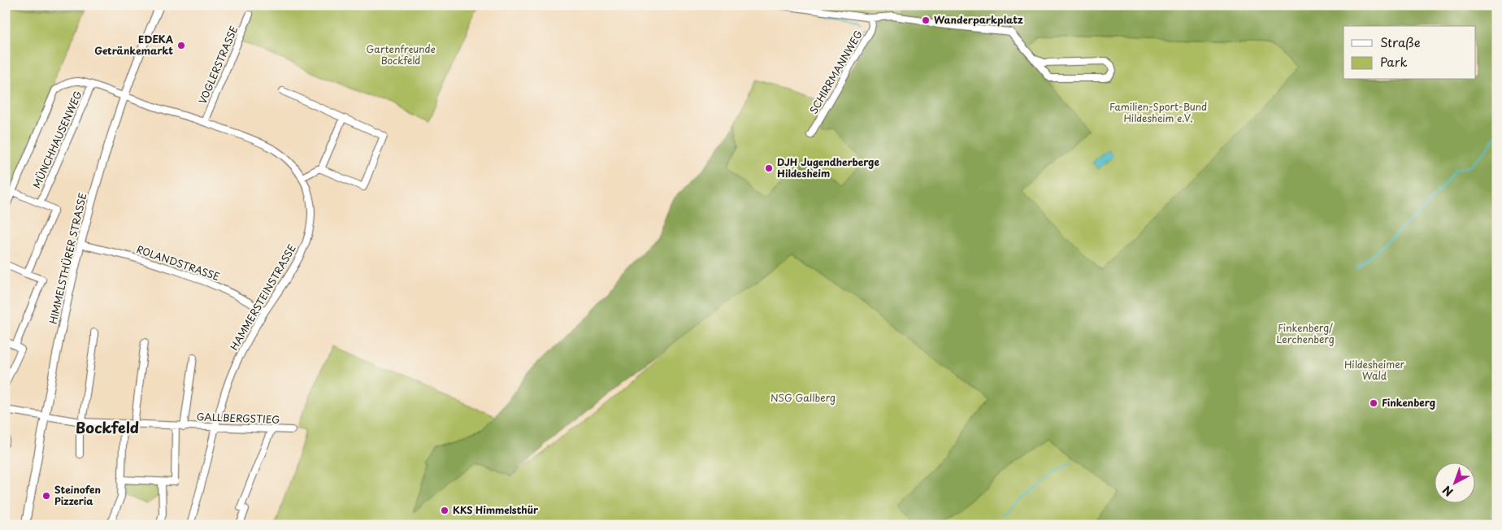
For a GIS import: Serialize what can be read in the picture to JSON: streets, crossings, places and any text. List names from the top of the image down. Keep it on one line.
{"streets":{"street":["VOGLERSTRASSE","SCHIRRMANNWEG","MÜNCHHAUSENWEG","HIMMELSTHÜRER STRASSE","ROLANDSTRASSE","HAMMERSTEINSTRASSE","GALLBERGSTIEG"]},"crossings":[["VOGLERSTRASSE","HAMMERSTEINSTRASSE"],["MÜNCHHAUSENWEG","HAMMERSTEINSTRASSE"],["HIMMELSTHÜRER STRASSE","ROLANDSTRASSE"],["HIMMELSTHÜRER STRASSE","HAMMERSTEINSTRASSE"],["HIMMELSTHÜRER STRASSE","GALLBERGSTIEG"],["ROLANDSTRASSE","HAMMERSTEINSTRASSE"],["HAMMERSTEINSTRASSE","GALLBERGSTIEG"]],"districts":["Bockfeld"],"parks":["Gartenfreunde Bockfeld","Familien-Sport-Bund Hildesheim e.V.","Finkenberg/ Lerchenberg","Hildesheimer Wald","NSG Gallberg"],"places":["Wanderparkplatz","EDEKA Getränkemarkt","DJH Jugendherberge Hildesheim","Finkenberg","Steinofen Pizzeria","KKS Himmelsthür"],"legend":["Straße","Park"],"north":"bottom left"}
